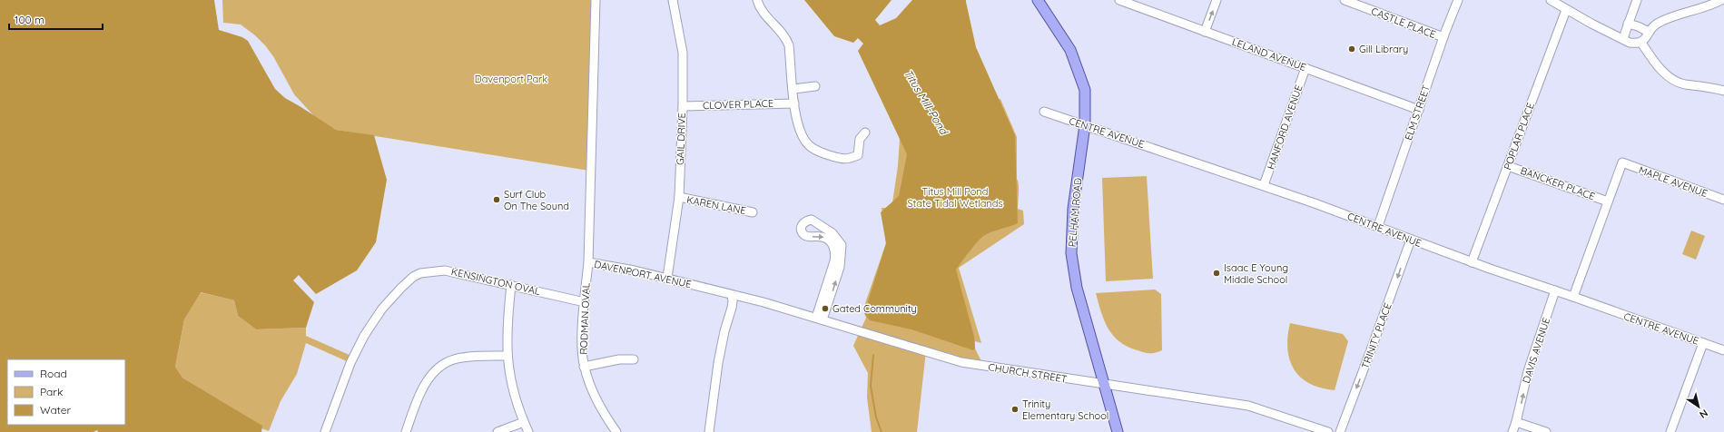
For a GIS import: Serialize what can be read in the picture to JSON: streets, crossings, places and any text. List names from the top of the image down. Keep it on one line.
{"streets":{"main road":["PELHAM ROAD"],"street":["CASTLE PLACE","LELAND AVENUE","CLOVER PLACE","ELM STREET","HANFORD AVENUE","CENTRE AVENUE","POPLAR PLACE","GAIL DRIVE","MAPLE AVENUE","BANCKER PLACE","KAREN LANE","DAVENPORT AVENUE","KENSINGTON OVAL","RODMAN OVAL","TRINITY PLACE","DAVIS AVENUE","CHURCH STREET"]},"crossings":[["CASTLE PLACE","ELM STREET"],["LELAND AVENUE","ELM STREET"],["LELAND AVENUE","HANFORD AVENUE"],["CLOVER PLACE","GAIL DRIVE"],["ELM STREET","CENTRE AVENUE"],["HANFORD AVENUE","CENTRE AVENUE"],["CENTRE AVENUE","POPLAR PLACE"],["CENTRE AVENUE","PELHAM ROAD"],["CENTRE AVENUE","TRINITY PLACE"],["CENTRE AVENUE","DAVIS AVENUE"],["POPLAR PLACE","BANCKER PLACE"],["GAIL DRIVE","KAREN LANE"],["GAIL DRIVE","DAVENPORT AVENUE"],["MAPLE AVENUE","BANCKER PLACE"],["PELHAM ROAD","CHURCH STREET"],["DAVENPORT AVENUE","RODMAN OVAL"],["DAVENPORT AVENUE","CHURCH STREET"],["KENSINGTON OVAL","RODMAN OVAL"]],"one_way":["TRINITY PLACE","DAVIS AVENUE"],"water":["Titus Mill-Pond"],"parks":["Davenport Park","Titus Mill Pond State Tidal Wetlands"],"places":["Gill Library","Surf Club On The Sound","Isaac E Young Middle School","Gated Community","Trinity Elementary School"],"legend":["Road","Park","Water"],"scale_bar":"100 m","north":"bottom right"}
